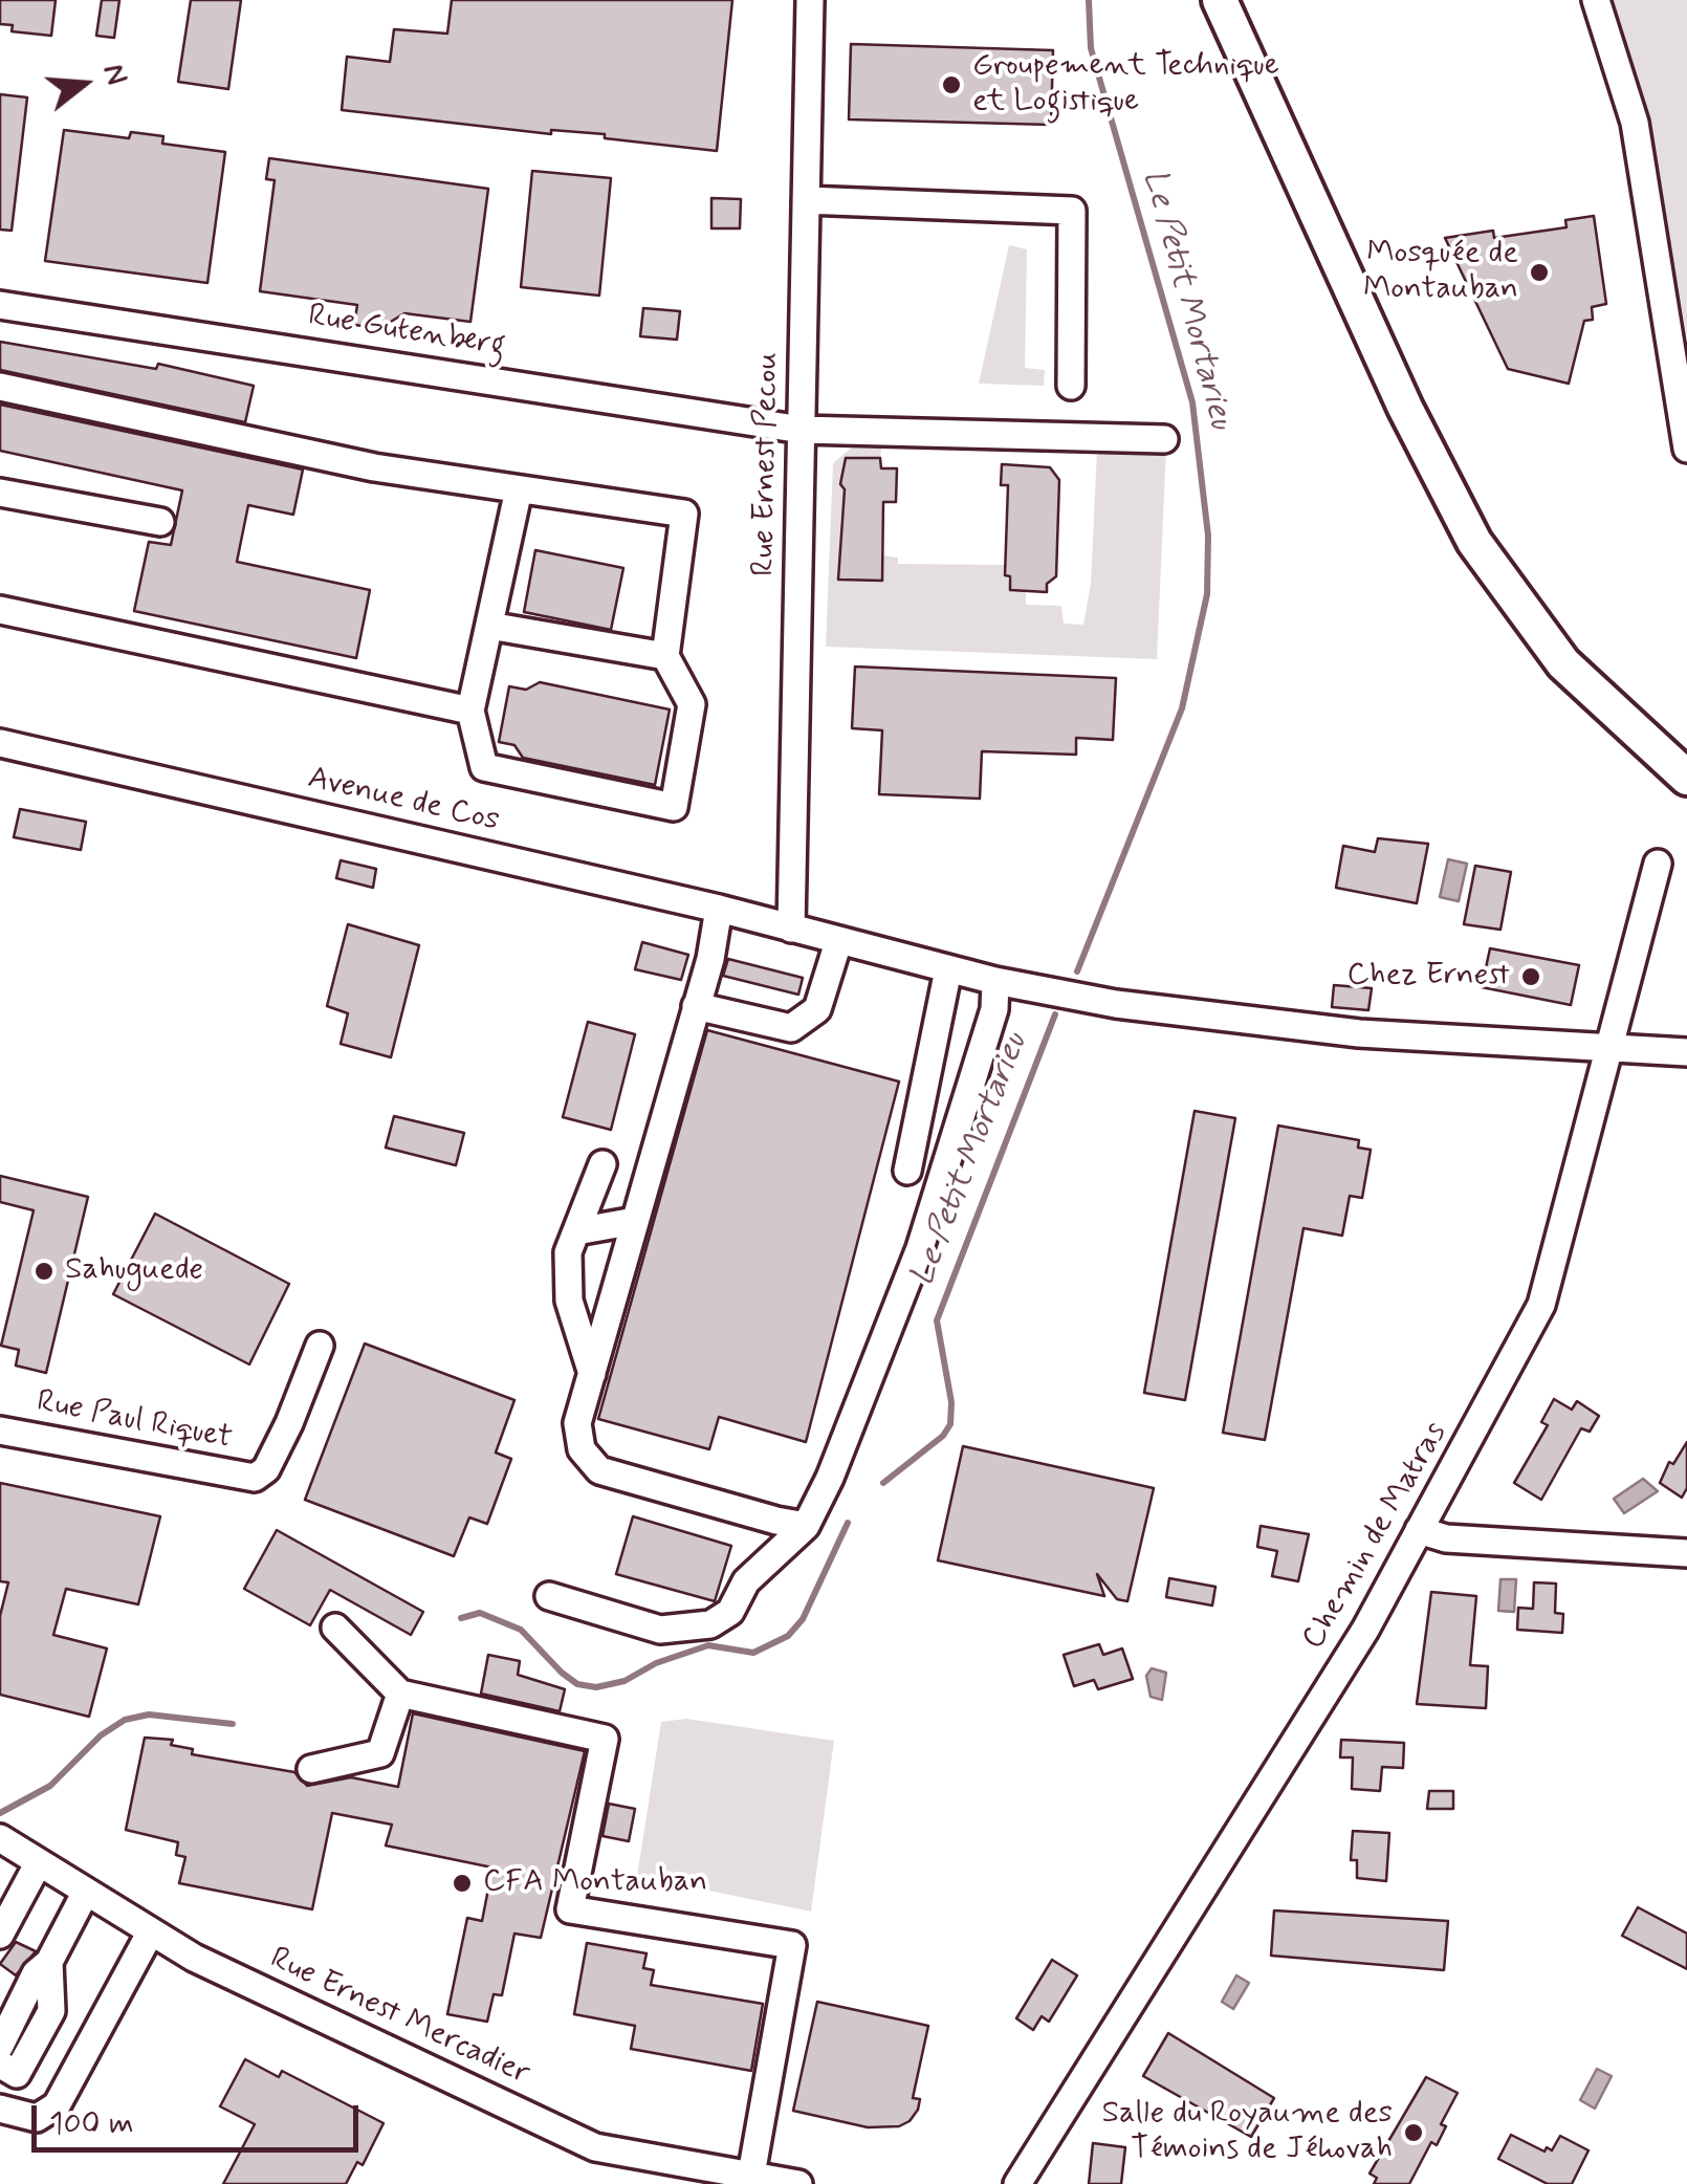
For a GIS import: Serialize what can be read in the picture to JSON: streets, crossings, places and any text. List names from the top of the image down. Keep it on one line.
{"streets":{"street":["Rue Gutenberg","Rue Ernest Pecou","Avenue de Cos","Rue Paul Riquet","Chemin de Matras","Rue Ernest Mercadier"]},"crossings":[["Rue Gutenberg","Rue Ernest Pecou"],["Rue Ernest Pecou","Avenue de Cos"],["Avenue de Cos","Chemin de Matras"]],"water":["Le Petit Mortarieu"],"places":["Groupement Technique et Logistique","Mosquée de Montauban","Chez Ernest","Sahuguede","CFA Montauban","Salle du Royaume des Témoins de Jéhovah"],"scale_bar":"100 m","north":"right"}
